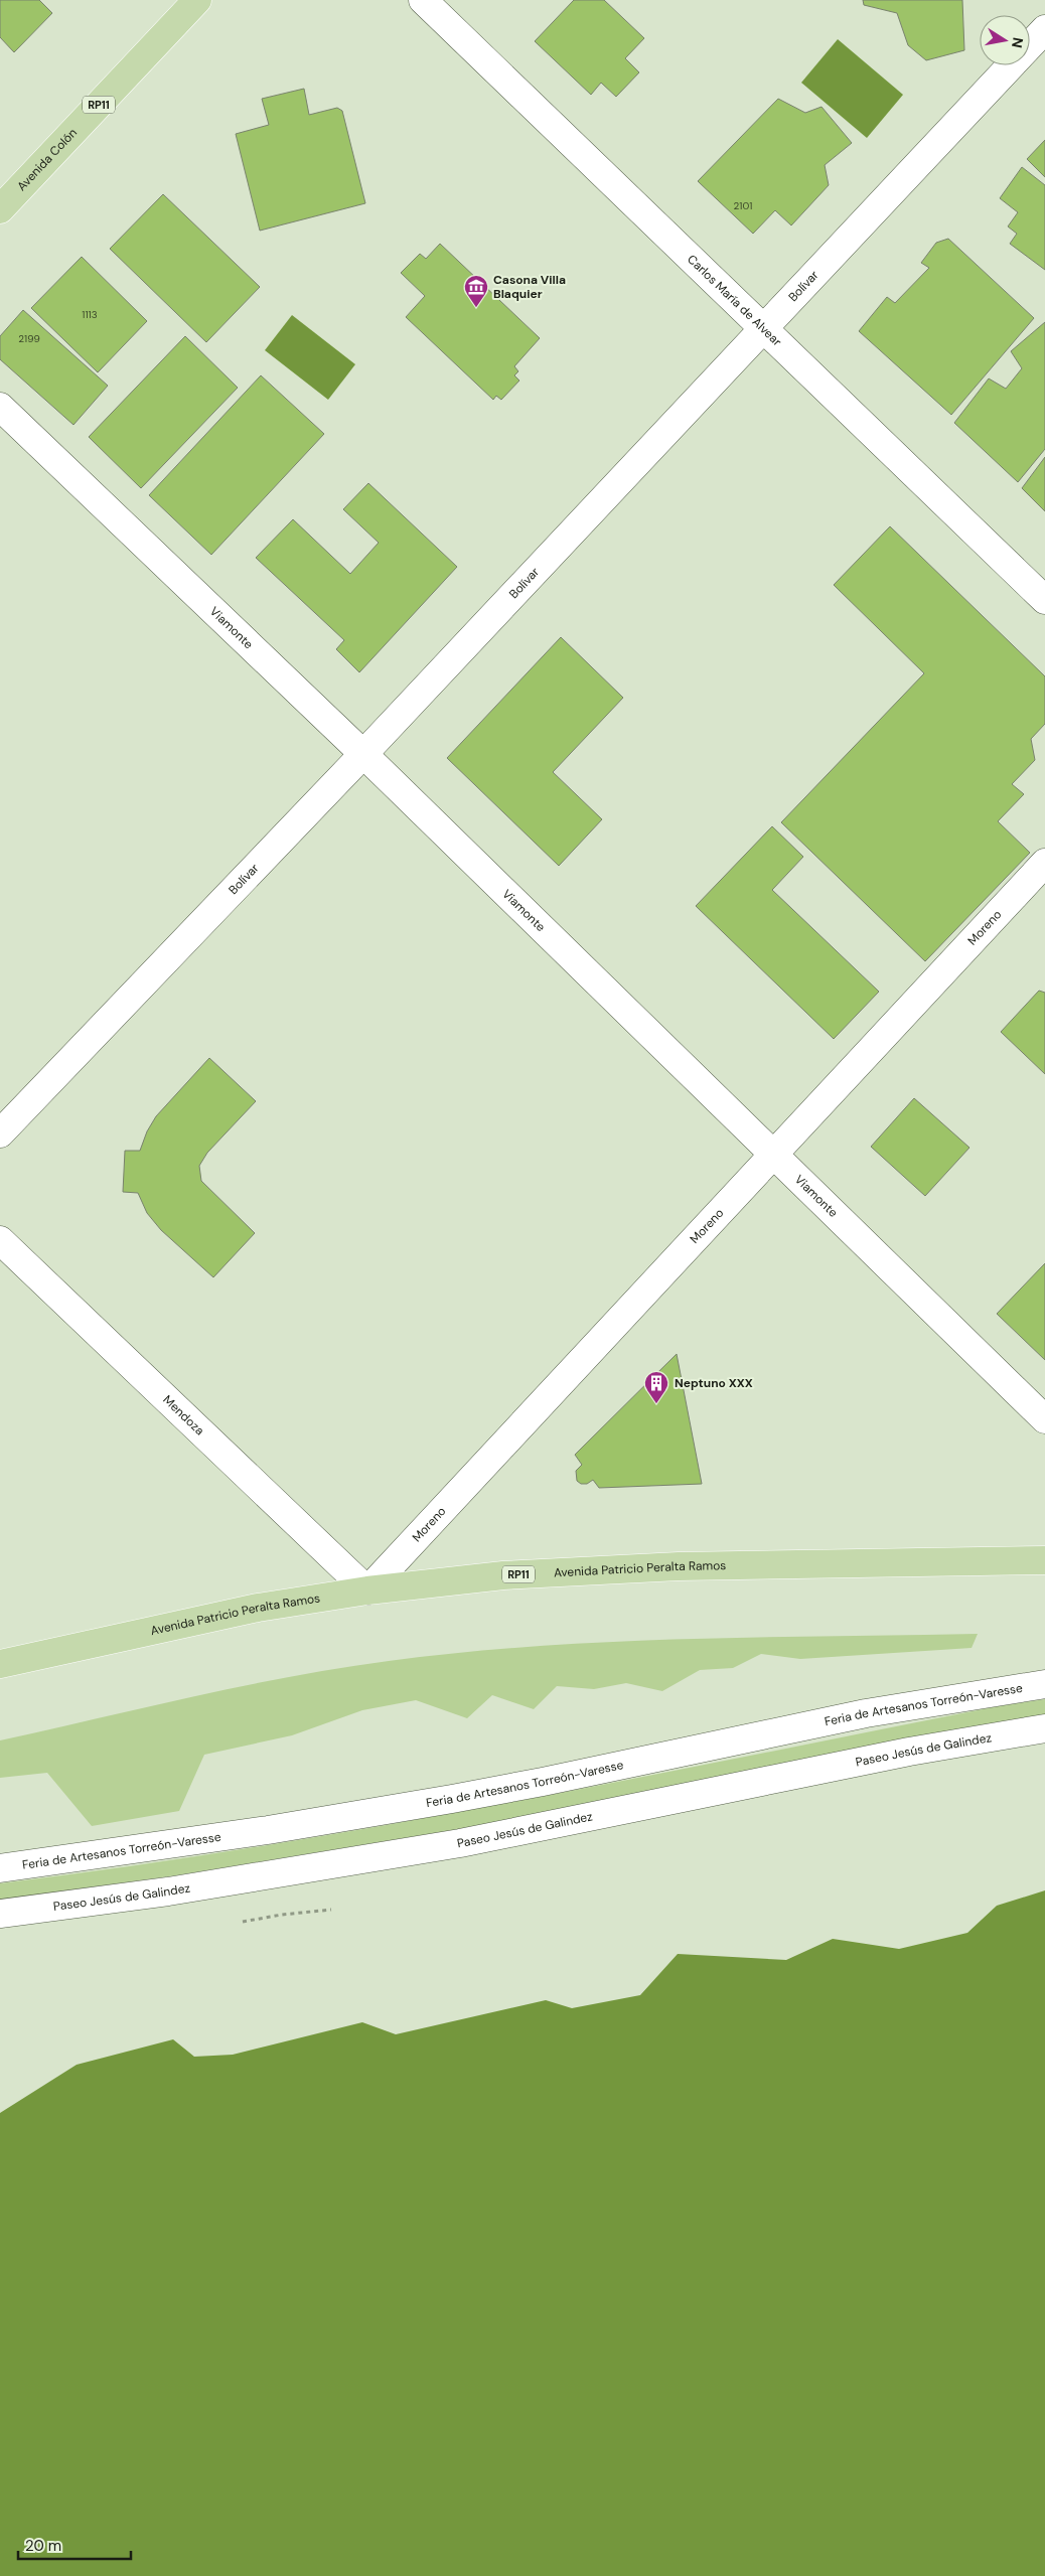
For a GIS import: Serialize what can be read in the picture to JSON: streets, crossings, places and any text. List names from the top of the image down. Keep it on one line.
{"streets":{"main road":["RP11","Avenida Colón","Avenida Patricio Peralta Ramos"],"street":["Bolívar","Carlos María de Alvear","Viamonte","Moreno","Mendoza","Feria de Artesanos Torreón-Varesse","Paseo Jesús de Galindez"]},"crossings":[["Bolívar","Carlos María de Alvear"],["Bolívar","Viamonte"],["Viamonte","Moreno"],["Moreno","Mendoza"],["Moreno","Avenida Patricio Peralta Ramos"],["Mendoza","Avenida Patricio Peralta Ramos"]],"places":{"museum":["Casona Villa Blaquier"],"building":["Neptuno XXX"]},"house_numbers":["2101","1113","2199"],"scale_bar":"20 m","north":"right"}
